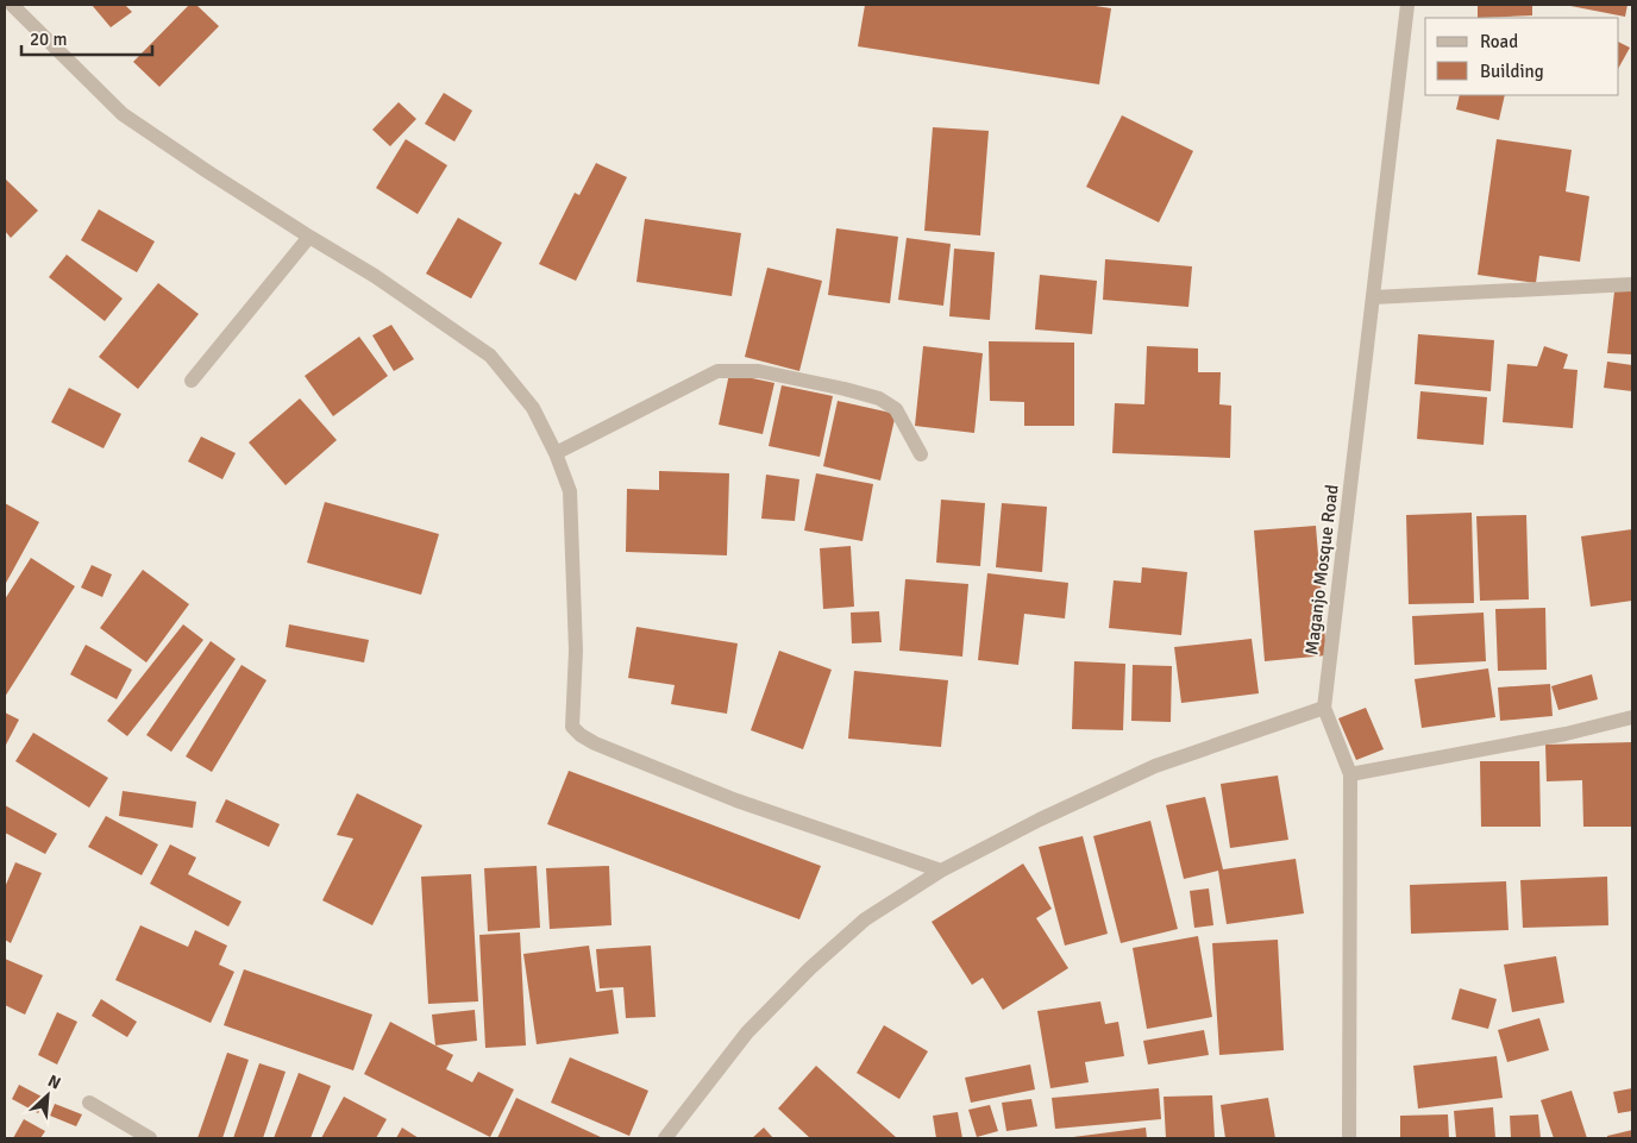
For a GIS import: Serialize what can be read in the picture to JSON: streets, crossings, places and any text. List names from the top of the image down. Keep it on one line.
{"streets":{"street":["Maganjo Mosque Road"]},"legend":["Road","Building"],"scale_bar":"20 m","north":"top right"}
